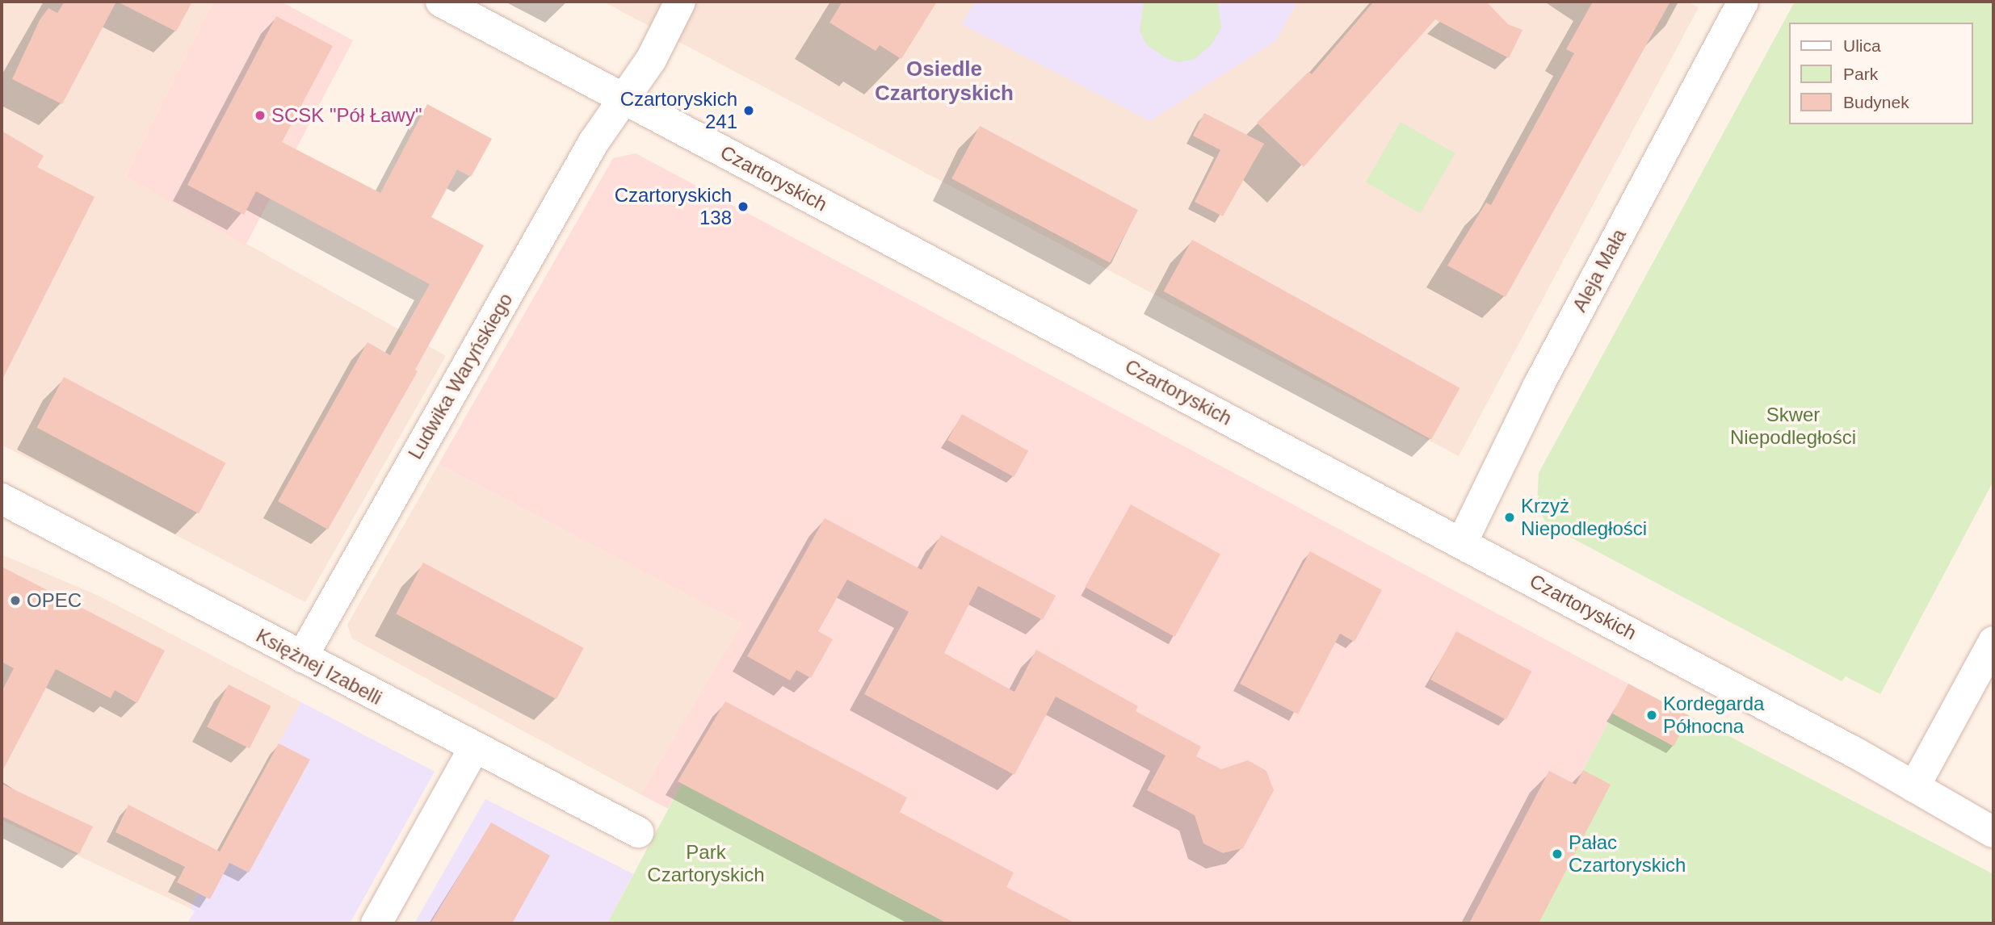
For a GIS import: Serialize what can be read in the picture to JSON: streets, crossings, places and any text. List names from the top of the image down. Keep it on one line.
{"streets":{"street":["Czartoryskich","Aleja Mała","Ludwika Waryńskiego","Księżnej Izabelli"]},"crossings":[["Czartoryskich","Aleja Mała"],["Czartoryskich","Ludwika Waryńskiego"],["Ludwika Waryńskiego","Księżnej Izabelli"]],"districts":["Osiedle Czartoryskich"],"parks":["Skwer Niepodległości","Park Czartoryskich"],"places":["Czartoryskich 241","SCSK \"Pół Ławy\"","Czartoryskich 138","Krzyż Niepodległości","OPEC","Kordegarda Północna","Pałac Czartoryskich"],"legend":["Ulica","Park","Budynek"]}
